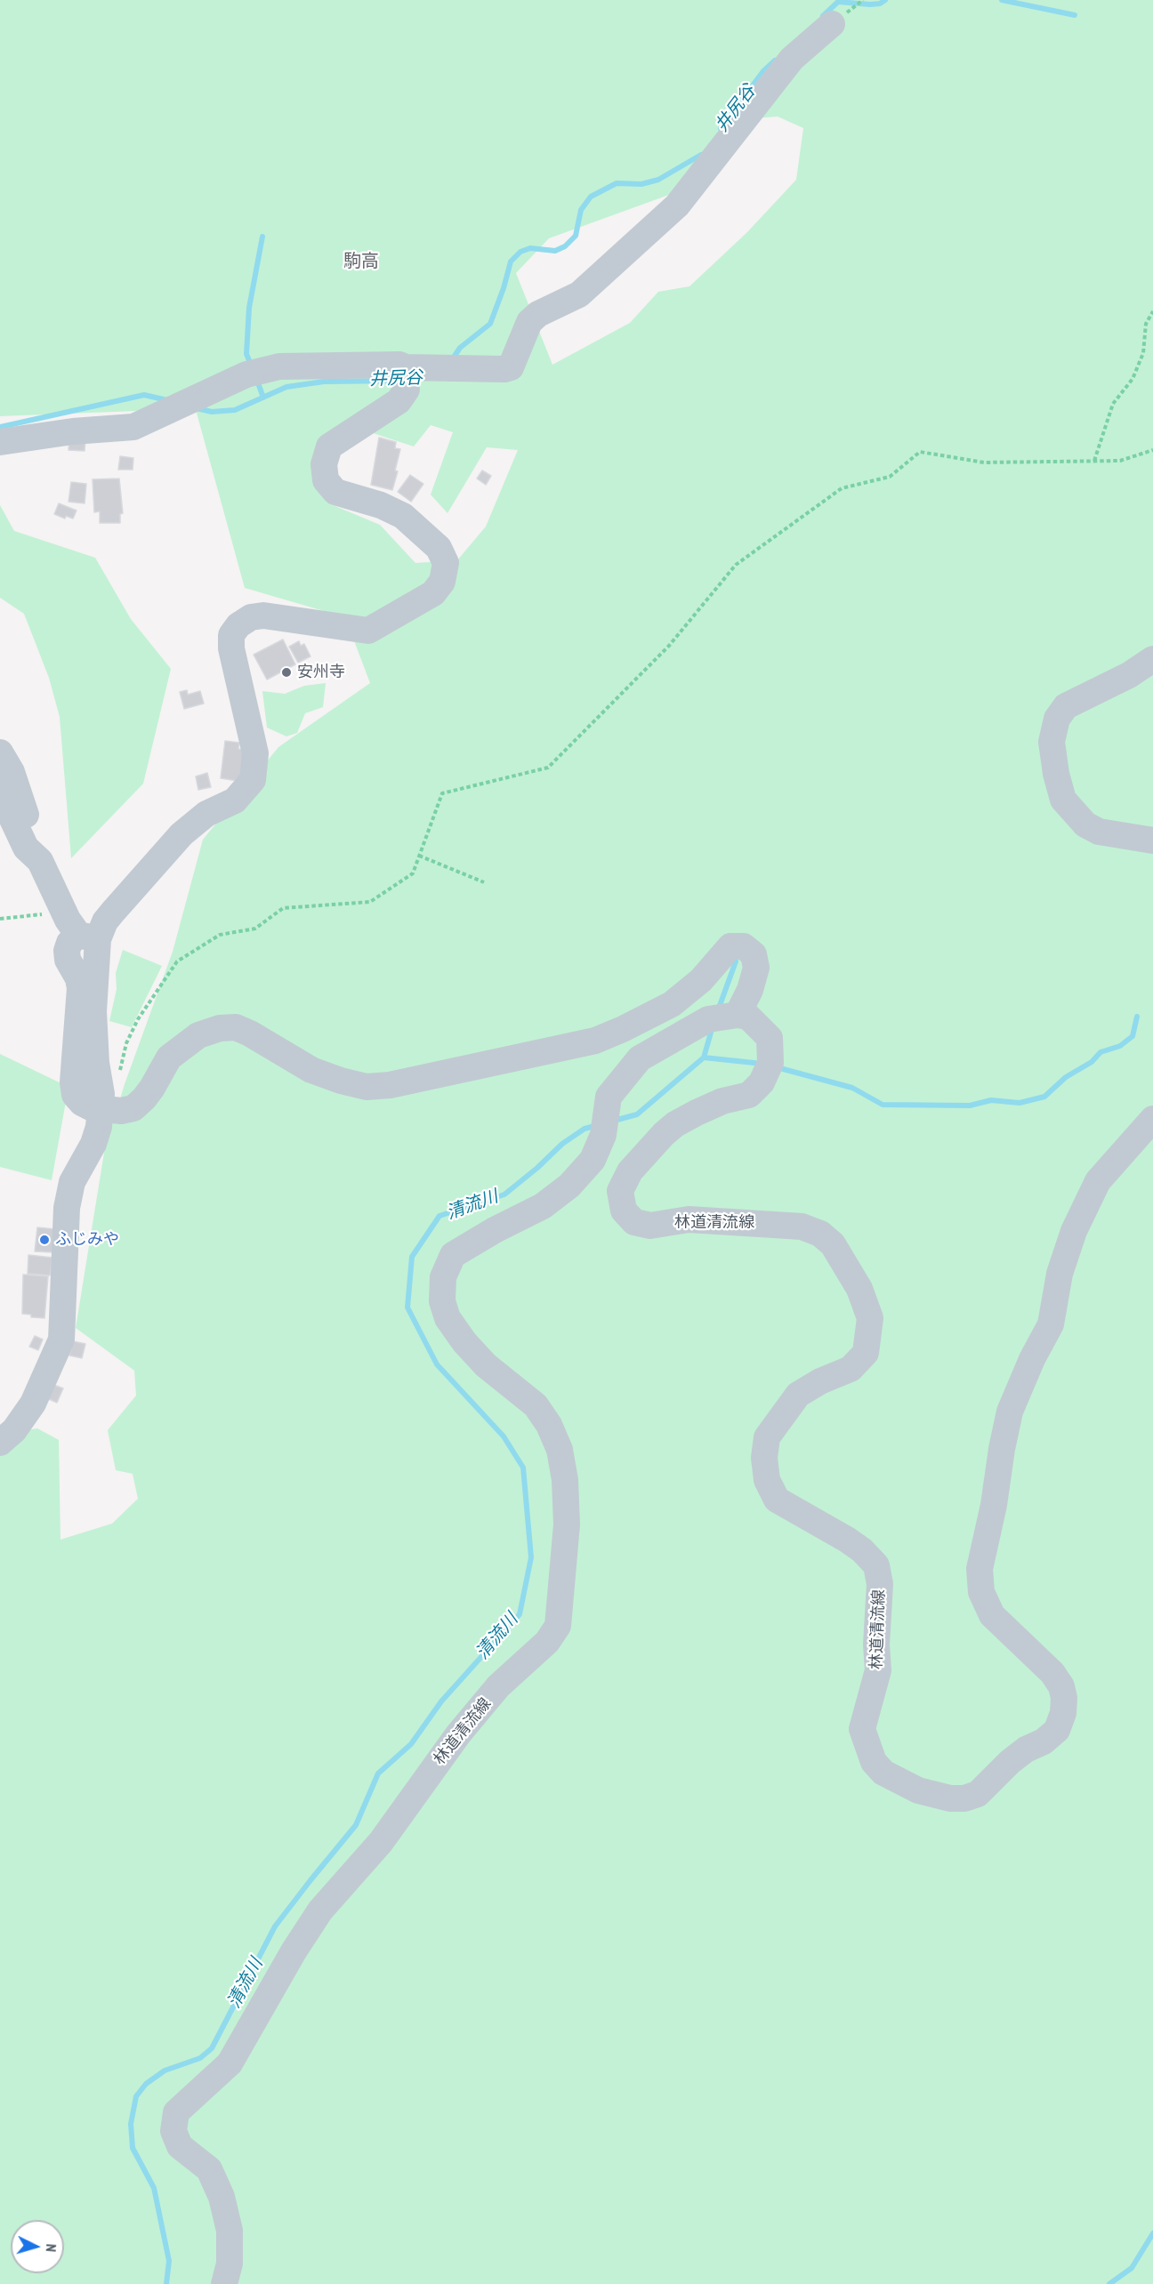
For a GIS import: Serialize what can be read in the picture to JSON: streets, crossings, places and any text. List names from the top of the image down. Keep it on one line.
{"streets":{"street":["林道清流線"]},"districts":["駒高"],"water":["井尻谷","清流川"],"places":["安州寺","ふじみや"],"north":"right"}
